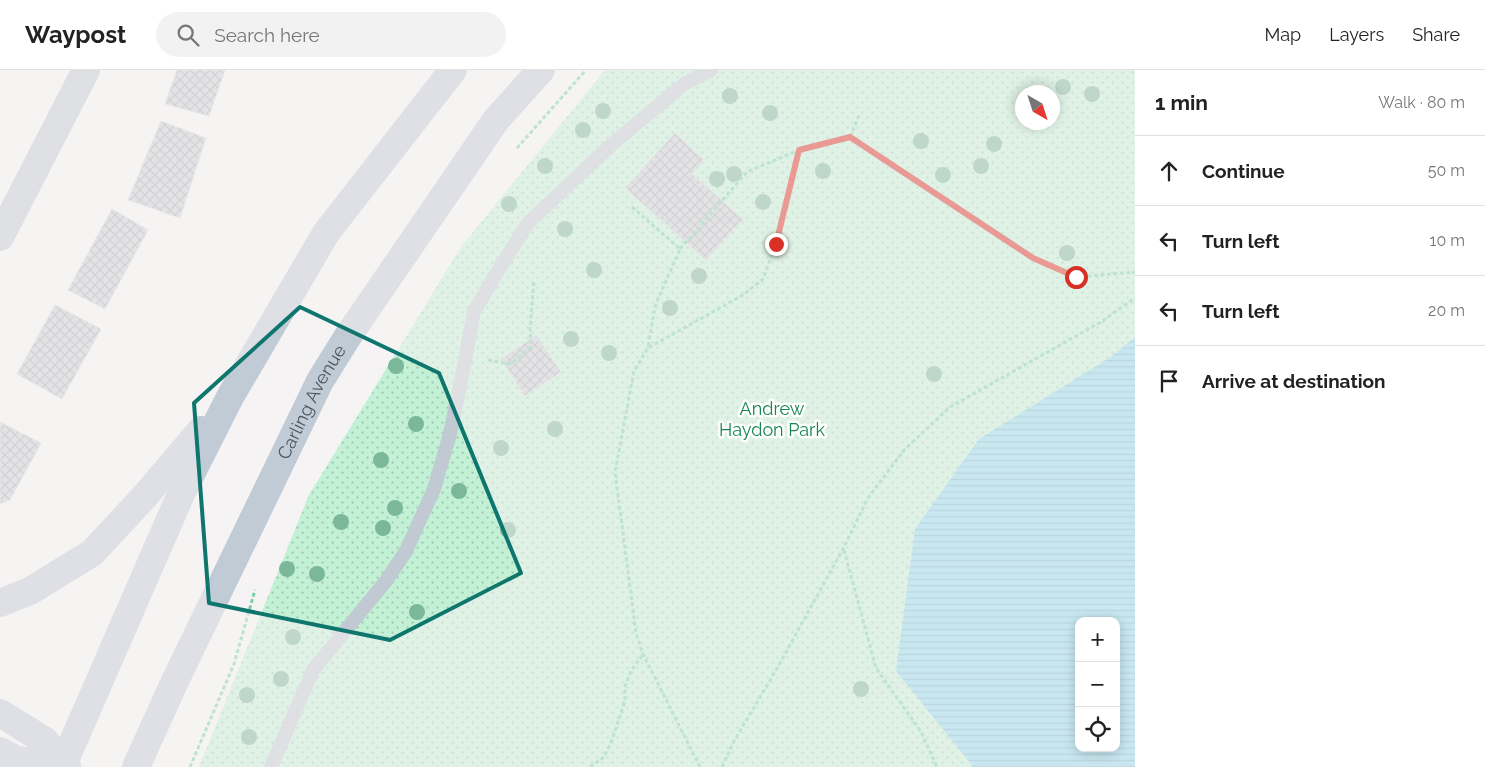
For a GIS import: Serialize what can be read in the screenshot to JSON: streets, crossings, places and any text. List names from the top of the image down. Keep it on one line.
{"streets":{"main road":["Carling Avenue"]},"parks":["Andrew Haydon Park"],"north":"bottom right","page":{"header":"Waypost","search":"Search here","nav":["Map","Layers","Share"],"heading":["1 min","Walk · 80 m"],"list":[["Continue","50 m"],["Turn left","10 m"],["Turn left","20 m"],"Arrive at destination"],"map_buttons":["+","−"]}}
